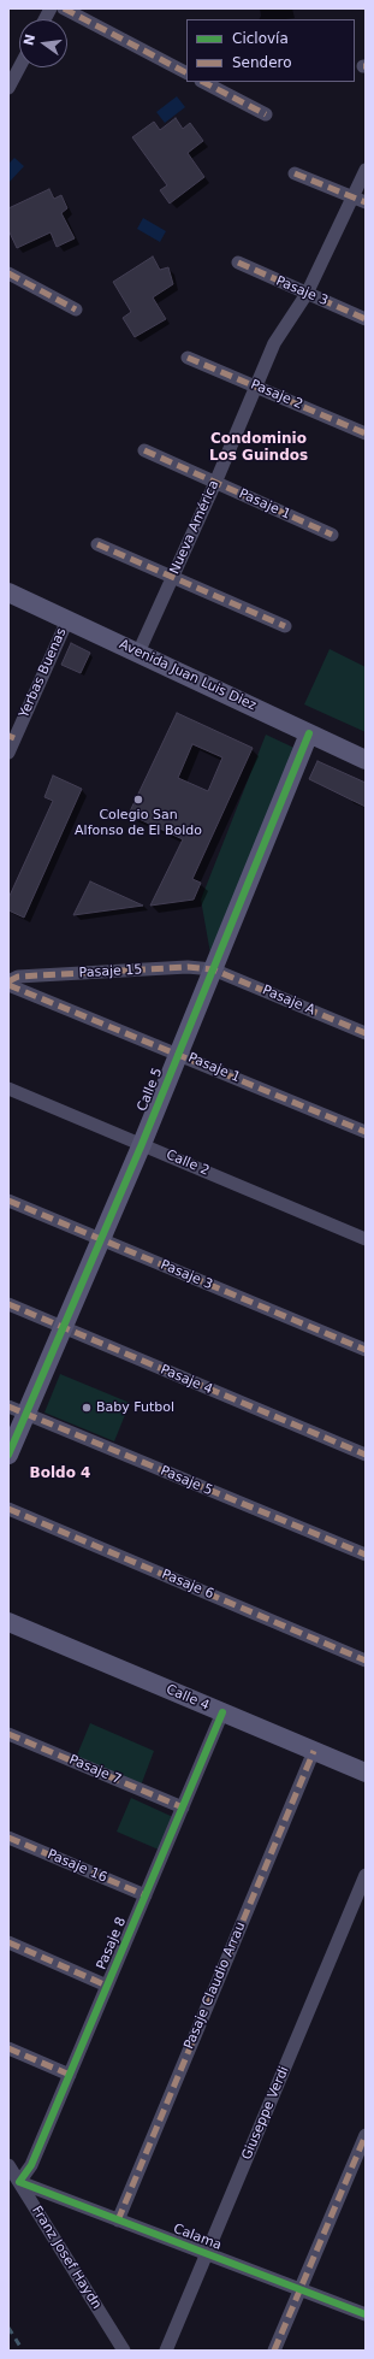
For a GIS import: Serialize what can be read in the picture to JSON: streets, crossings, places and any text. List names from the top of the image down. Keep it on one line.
{"streets":{"street":["Pasaje 3","Pasaje 2","Pasaje 1","Nueva América","Yerbas Buenas","Avenida Juan Luis Diez","Pasaje 15","Pasaje A","Calle 5","Calle 2","Pasaje 4","Pasaje 5","Pasaje 6","Calle 4","Pasaje 7","Pasaje 16","Pasaje 8","Pasaje Claudio Arrau","Giuseppe Verdi","Calama","Franz Josef Haydn"]},"crossings":[["Pasaje 3","Nueva América"],["Pasaje 3","Calle 5"],["Pasaje 2","Nueva América"],["Pasaje 1","Nueva América"],["Pasaje 1","Pasaje 15"],["Pasaje 1","Calle 5"],["Nueva América","Avenida Juan Luis Diez"],["Yerbas Buenas","Avenida Juan Luis Diez"],["Avenida Juan Luis Diez","Calle 5"],["Pasaje 15","Pasaje A"],["Pasaje 15","Calle 5"],["Pasaje A","Calle 5"],["Calle 5","Calle 2"],["Calle 5","Pasaje 4"],["Calle 5","Pasaje 5"],["Calle 4","Pasaje 8"],["Calle 4","Pasaje Claudio Arrau"],["Pasaje 7","Pasaje 8"],["Pasaje 16","Pasaje 8"],["Pasaje 8","Calama"],["Pasaje 8","Franz Josef Haydn"],["Pasaje Claudio Arrau","Calama"],["Giuseppe Verdi","Calama"],["Calama","Franz Josef Haydn"]],"districts":["Condominio Los Guindos","Boldo 4"],"places":["Colegio San Alfonso de El Boldo","Baby Futbol"],"legend":["Ciclovía","Sendero"],"north":"left"}
